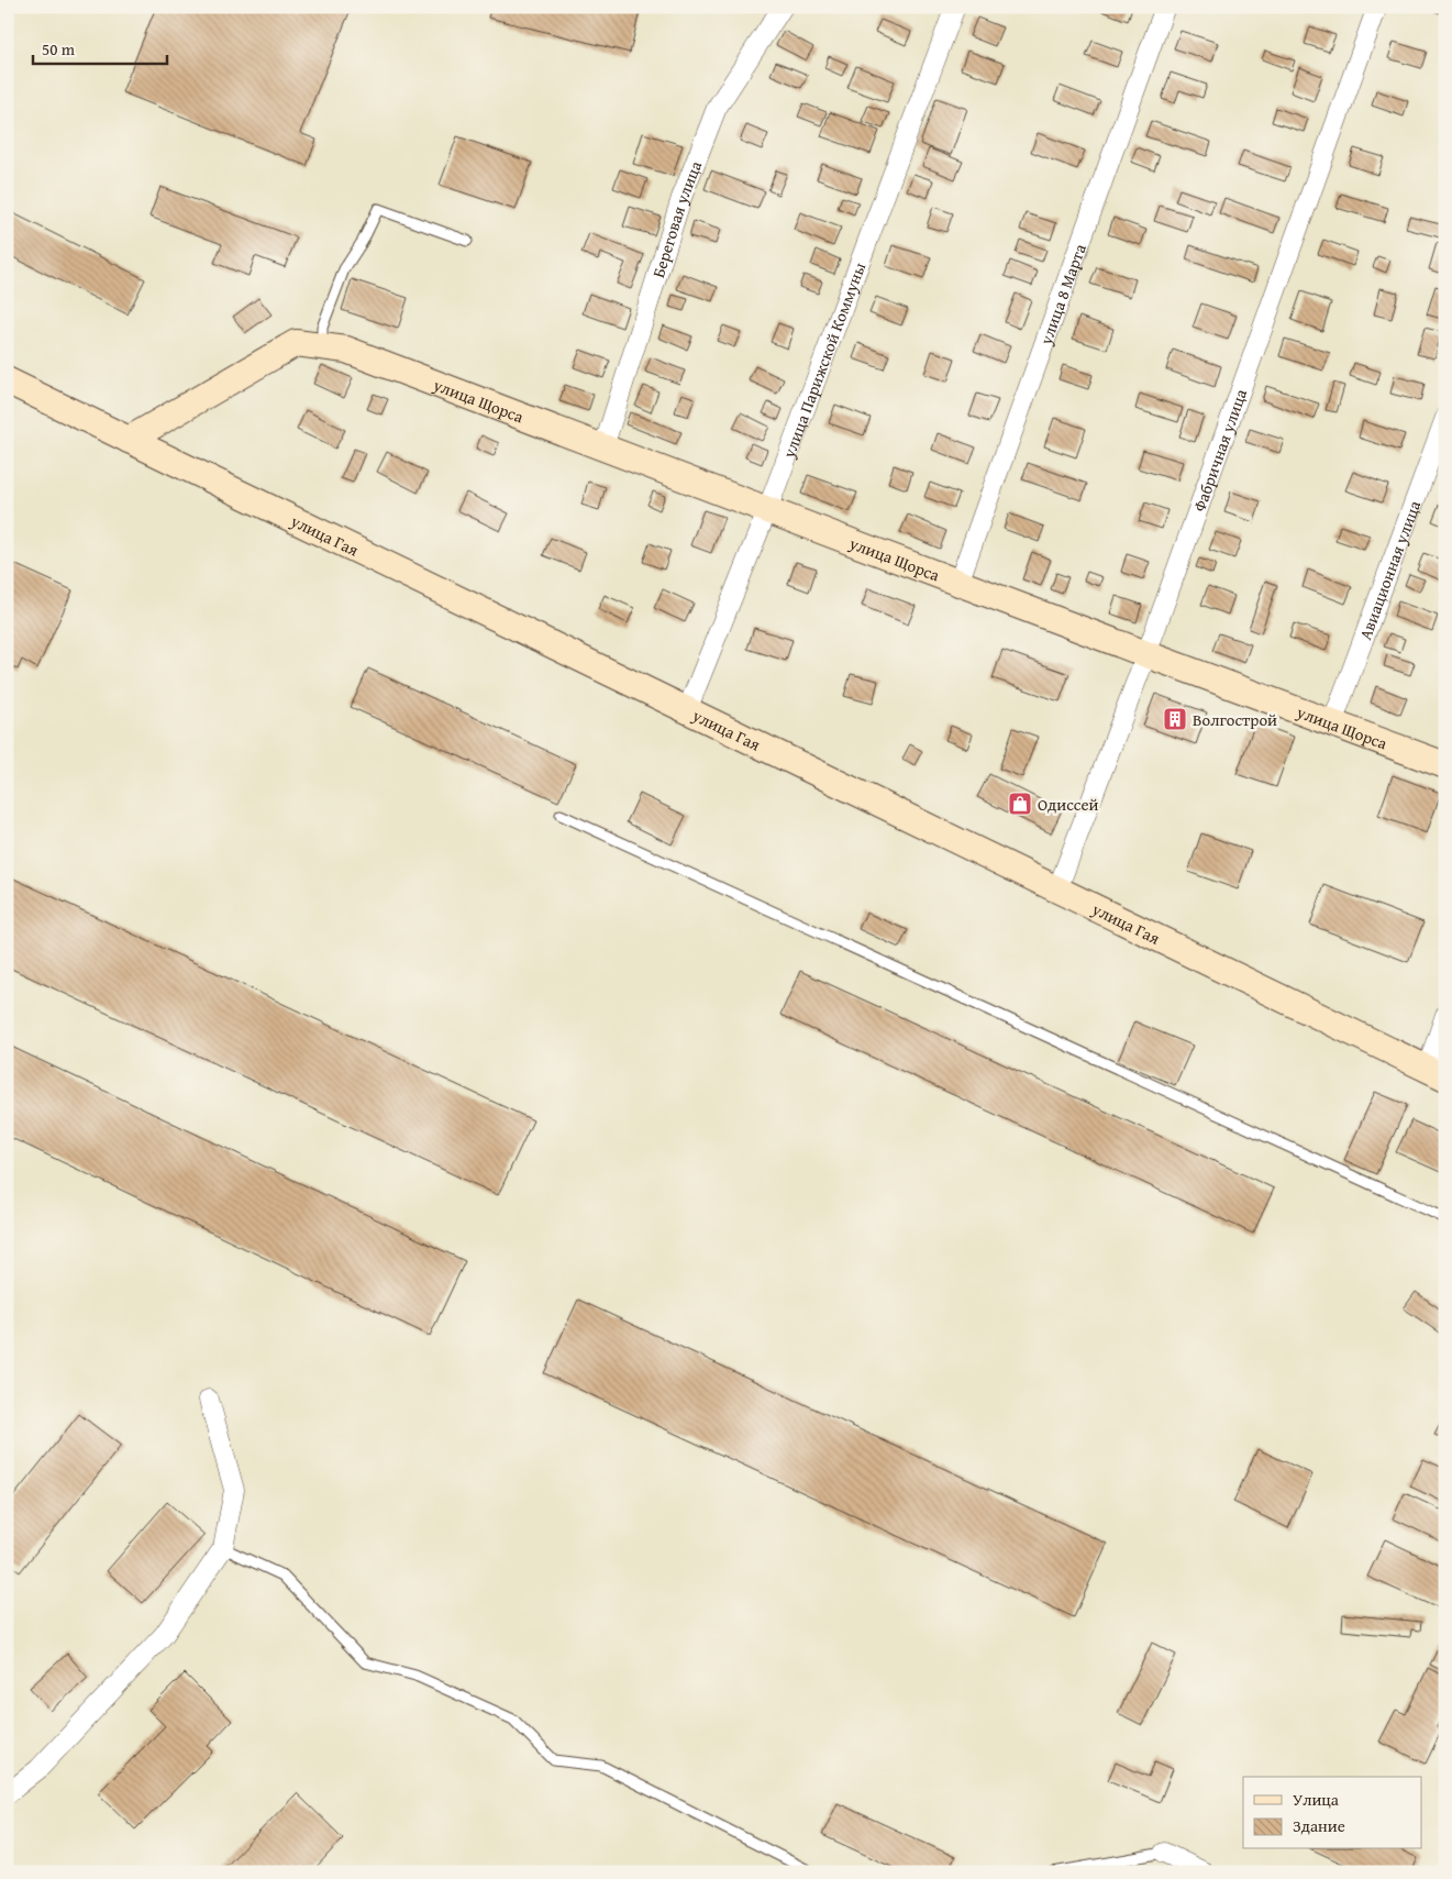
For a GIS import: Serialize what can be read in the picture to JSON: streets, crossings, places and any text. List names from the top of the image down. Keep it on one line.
{"streets":{"main road":["улица Щорса","улица Гая"],"street":["Береговая улица","улица 8 Марта","улица Парижской Коммуны","Фабричная улица","Авиационная улица"]},"crossings":[["Береговая улица","улица Щорса"],["улица 8 Марта","улица Щорса"],["улица Парижской Коммуны","улица Щорса"],["улица Парижской Коммуны","улица Гая"],["улица Щорса","Фабричная улица"],["улица Щорса","улица Гая"],["улица Щорса","Авиационная улица"],["Фабричная улица","улица Гая"]],"places":{"building":["Волгострой"],"shop":["Одиссей"]},"legend":["Улица","Здание"],"scale_bar":"50 m"}
